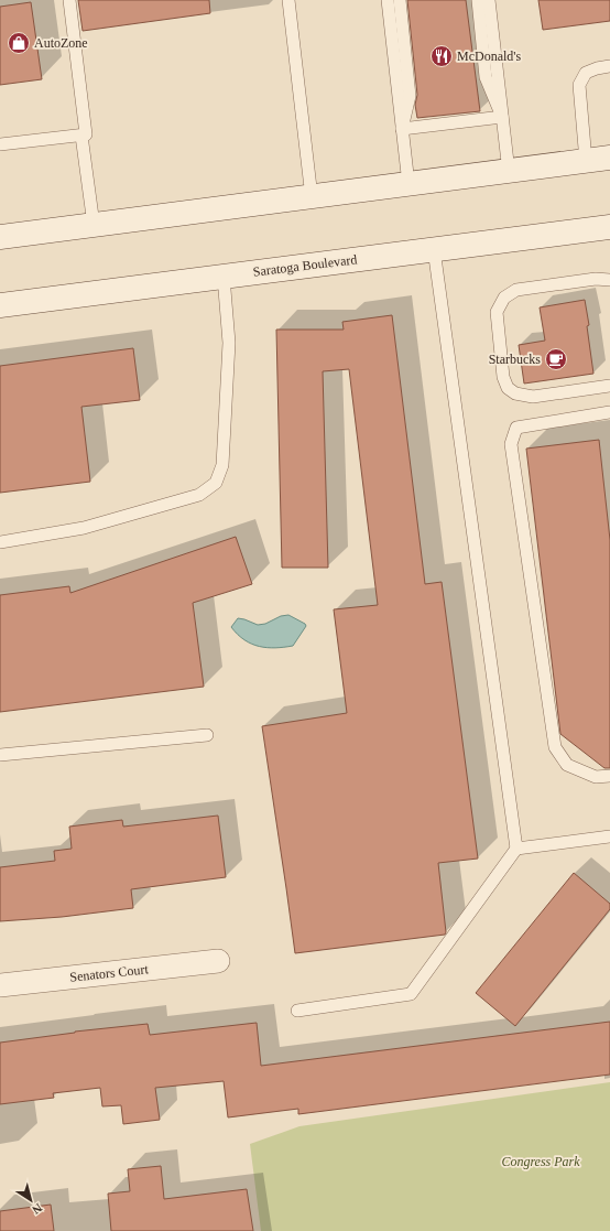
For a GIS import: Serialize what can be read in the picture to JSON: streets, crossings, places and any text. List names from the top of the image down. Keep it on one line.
{"streets":{"main road":["Saratoga Boulevard"],"street":["Senators Court"]},"parks":["Congress Park"],"places":{"shop":["AutoZone"],"restaurant":["McDonald's"],"cafe":["Starbucks"]},"north":"bottom right"}
